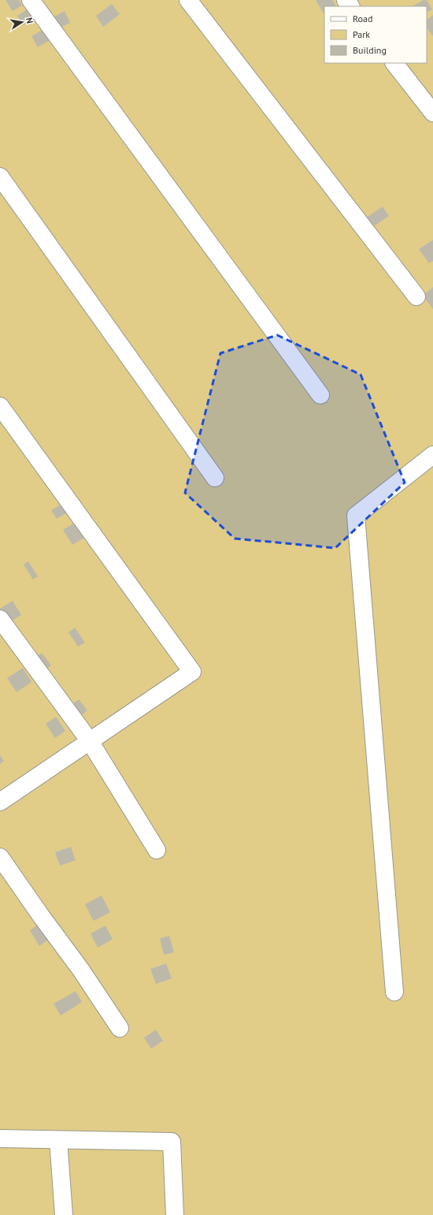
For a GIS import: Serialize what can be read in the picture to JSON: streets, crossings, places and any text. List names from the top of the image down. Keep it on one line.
{"legend":["Road","Park","Building"],"north":"right"}
